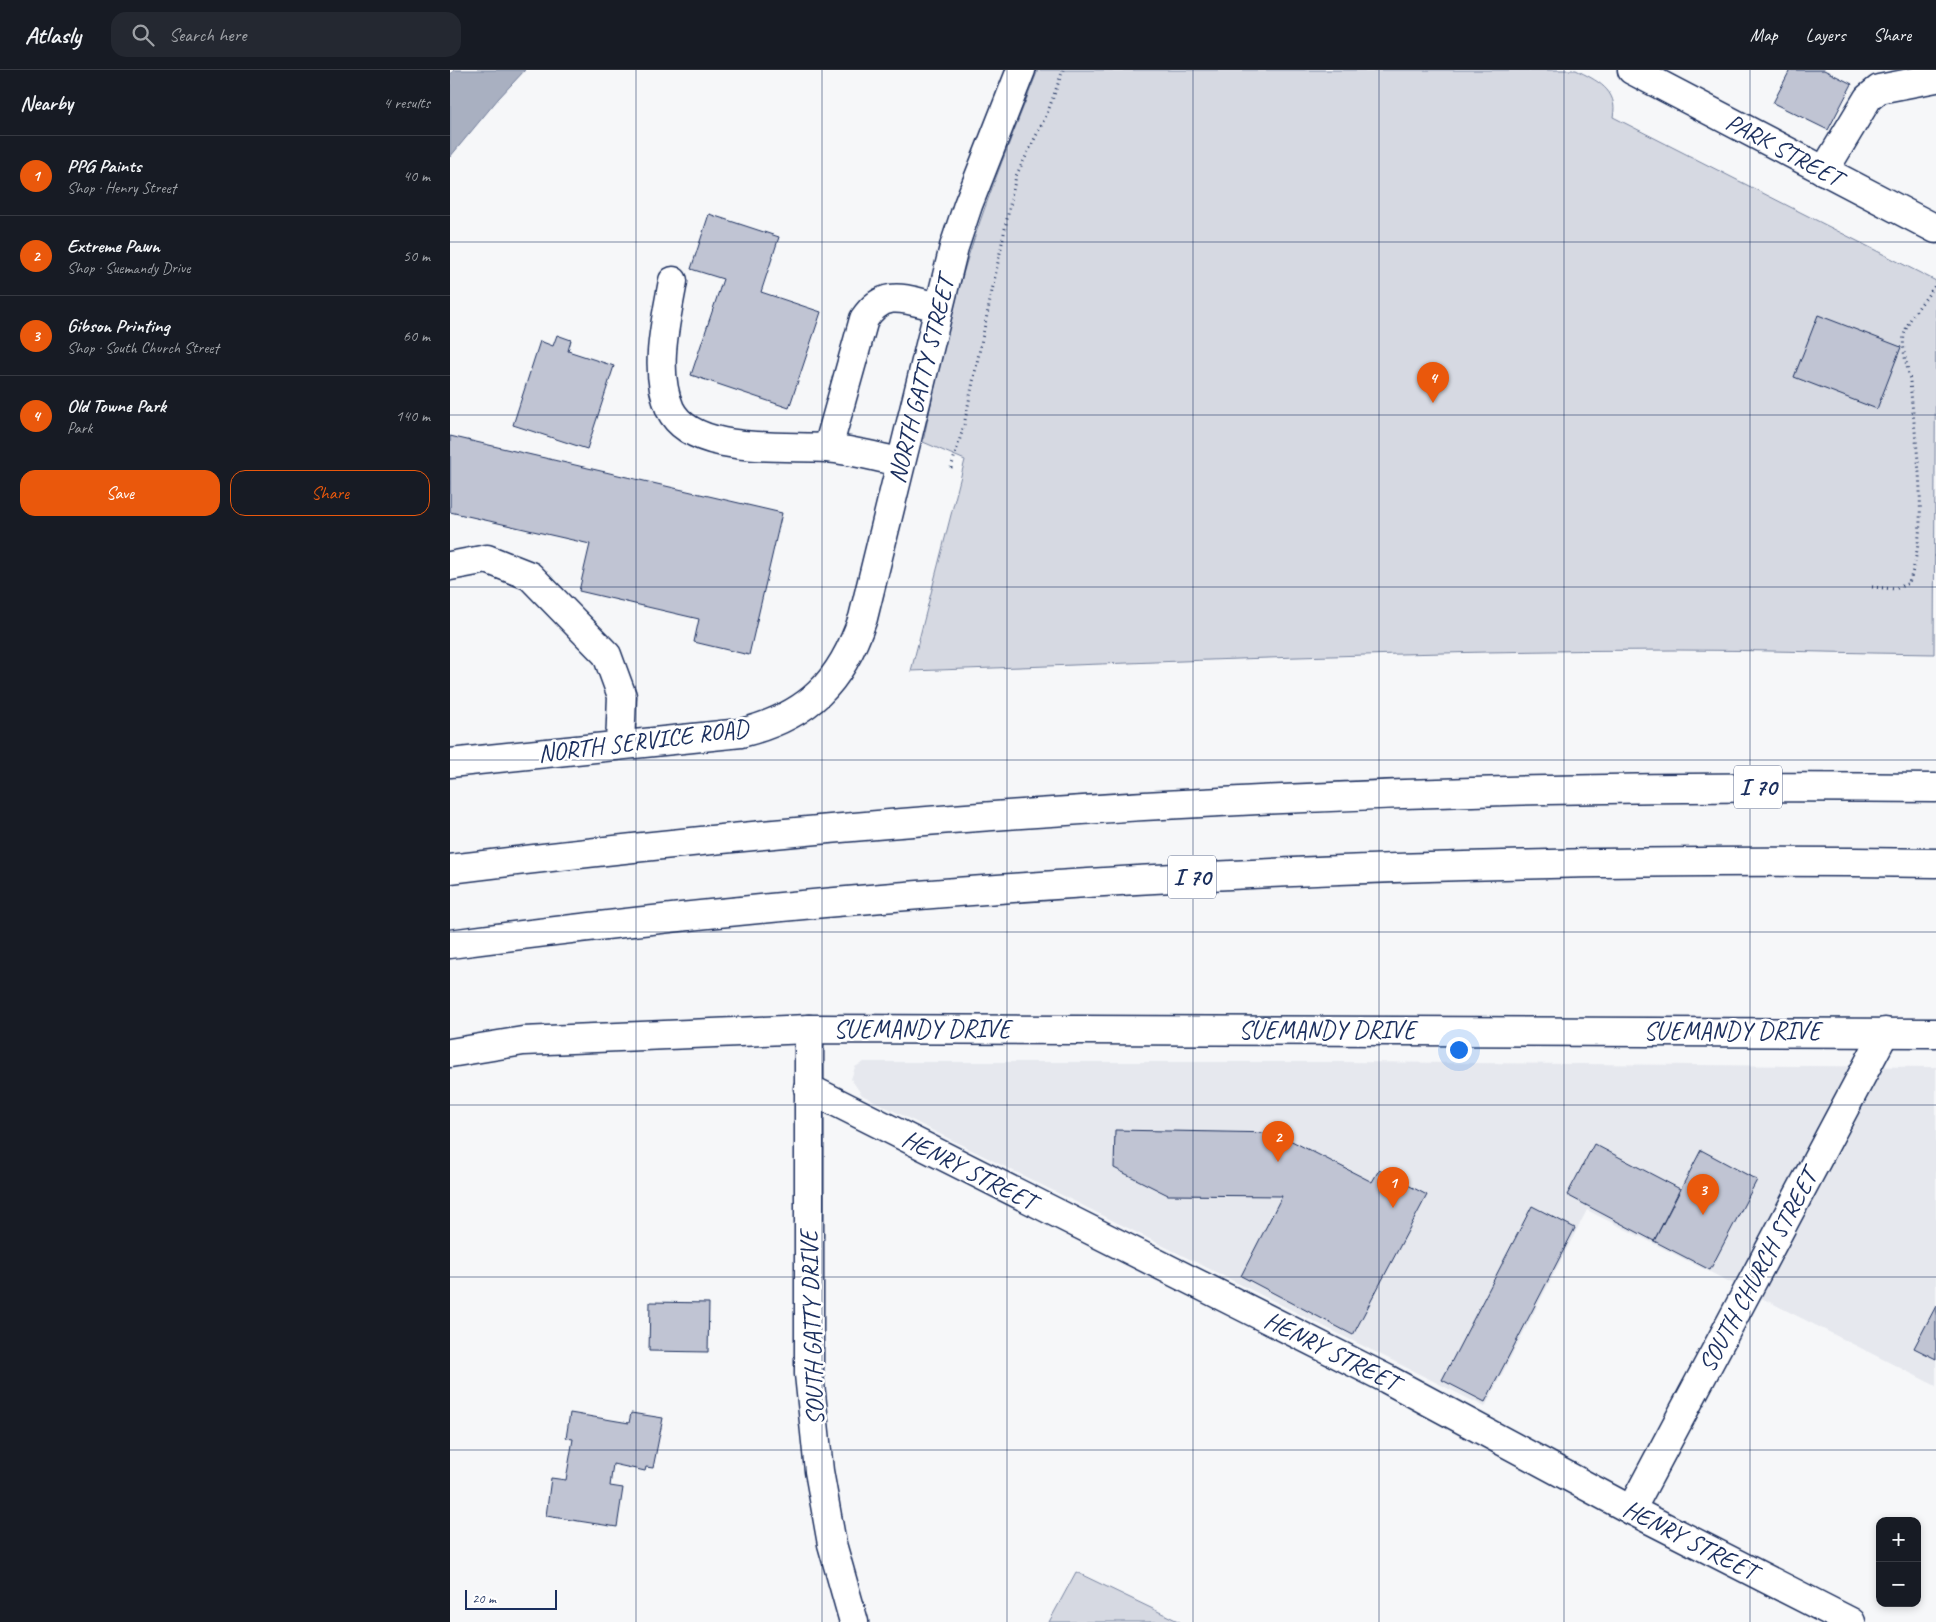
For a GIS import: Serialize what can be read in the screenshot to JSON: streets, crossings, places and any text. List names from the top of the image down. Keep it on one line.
{"streets":{"main road":["PARK STREET","NORTH GATTY STREET","NORTH SERVICE ROAD","I 70","SUEMANDY DRIVE","HENRY STREET","SOUTH CHURCH STREET","SOUTH GATTY DRIVE"]},"crossings":[["NORTH GATTY STREET","NORTH SERVICE ROAD"],["SUEMANDY DRIVE","SOUTH CHURCH STREET"],["SUEMANDY DRIVE","SOUTH GATTY DRIVE"],["HENRY STREET","SOUTH CHURCH STREET"],["HENRY STREET","SOUTH GATTY DRIVE"]],"scale_bar":"20 m","page":{"header":"Atlasly","search":"Search here","nav":["Map","Layers","Share"],"heading":["Nearby","4 results"],"list":[{"mark":"1","name":"PPG Paints","note":"Shop · Henry Street","value":"40 m"},{"mark":"2","name":"Extreme Pawn","note":"Shop · Suemandy Drive","value":"50 m"},{"mark":"3","name":"Gibson Printing","note":"Shop · South Church Street","value":"60 m"},{"mark":"4","name":"Old Towne Park","note":"Park","value":"140 m"}],"pins":["4","2","1","3"],"buttons":["Save","Share"],"map_buttons":["+","−"],"scale":"20 m"}}
